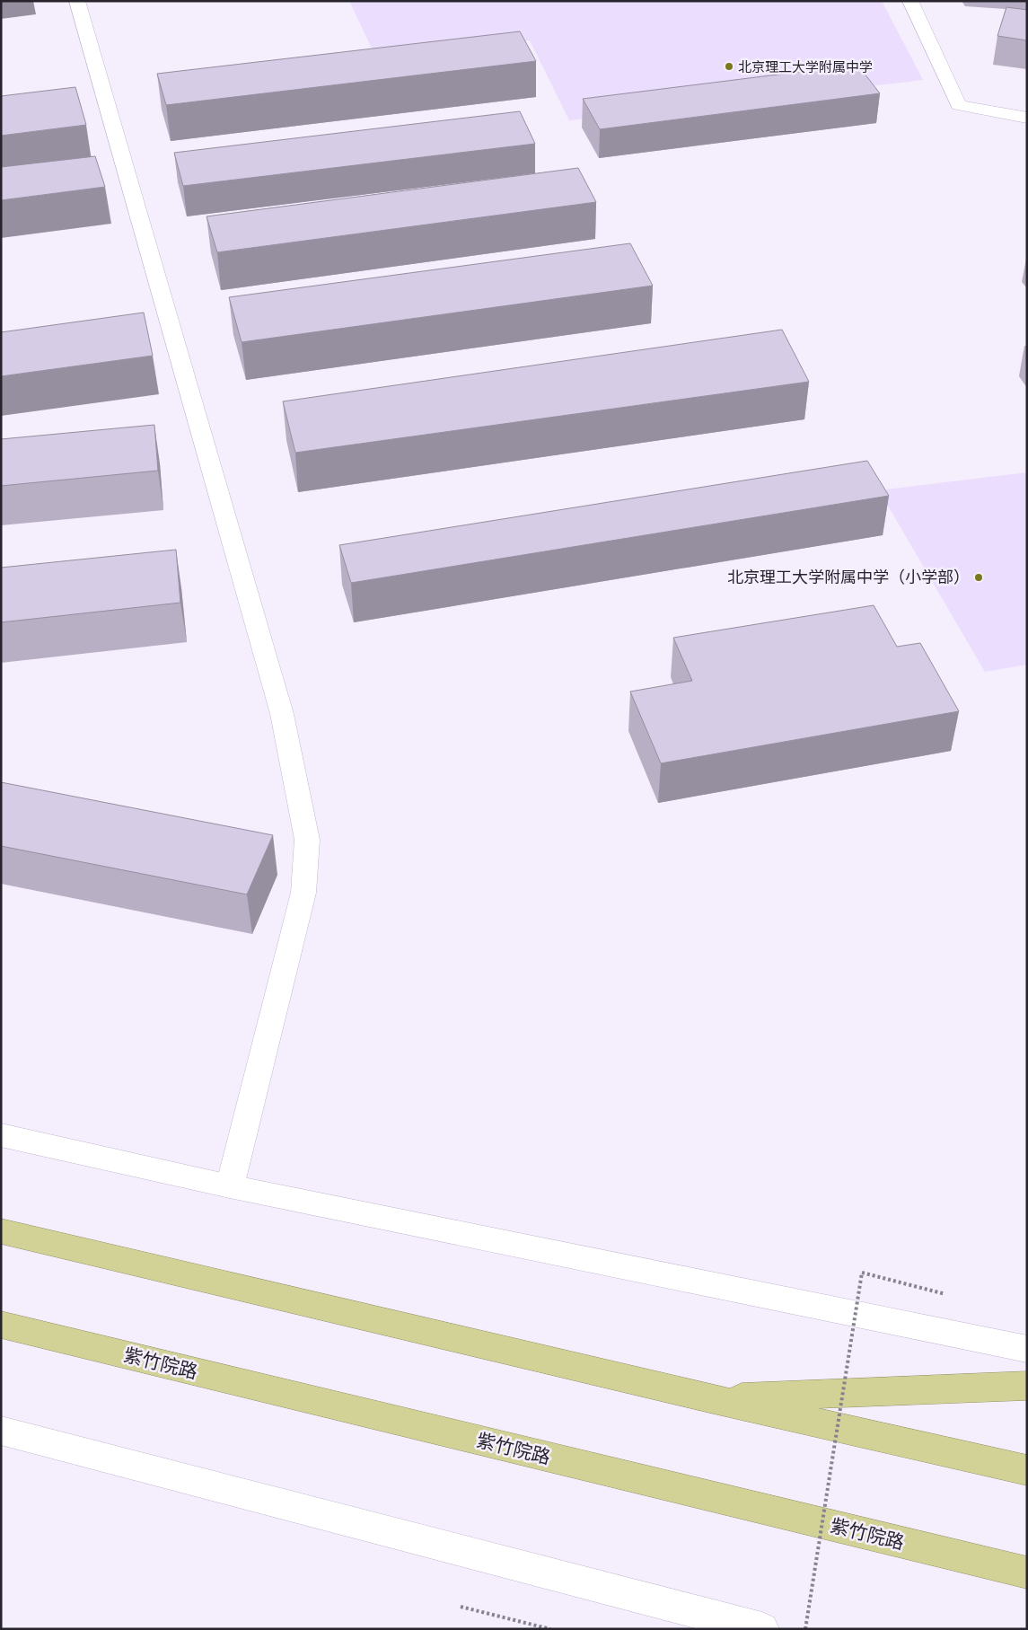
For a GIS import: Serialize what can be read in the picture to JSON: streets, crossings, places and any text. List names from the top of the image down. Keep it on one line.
{"streets":{"highway":["紫竹院路"]},"places":["北京理工大学附属中学","北京理工大学附属中学（小学部）"]}
